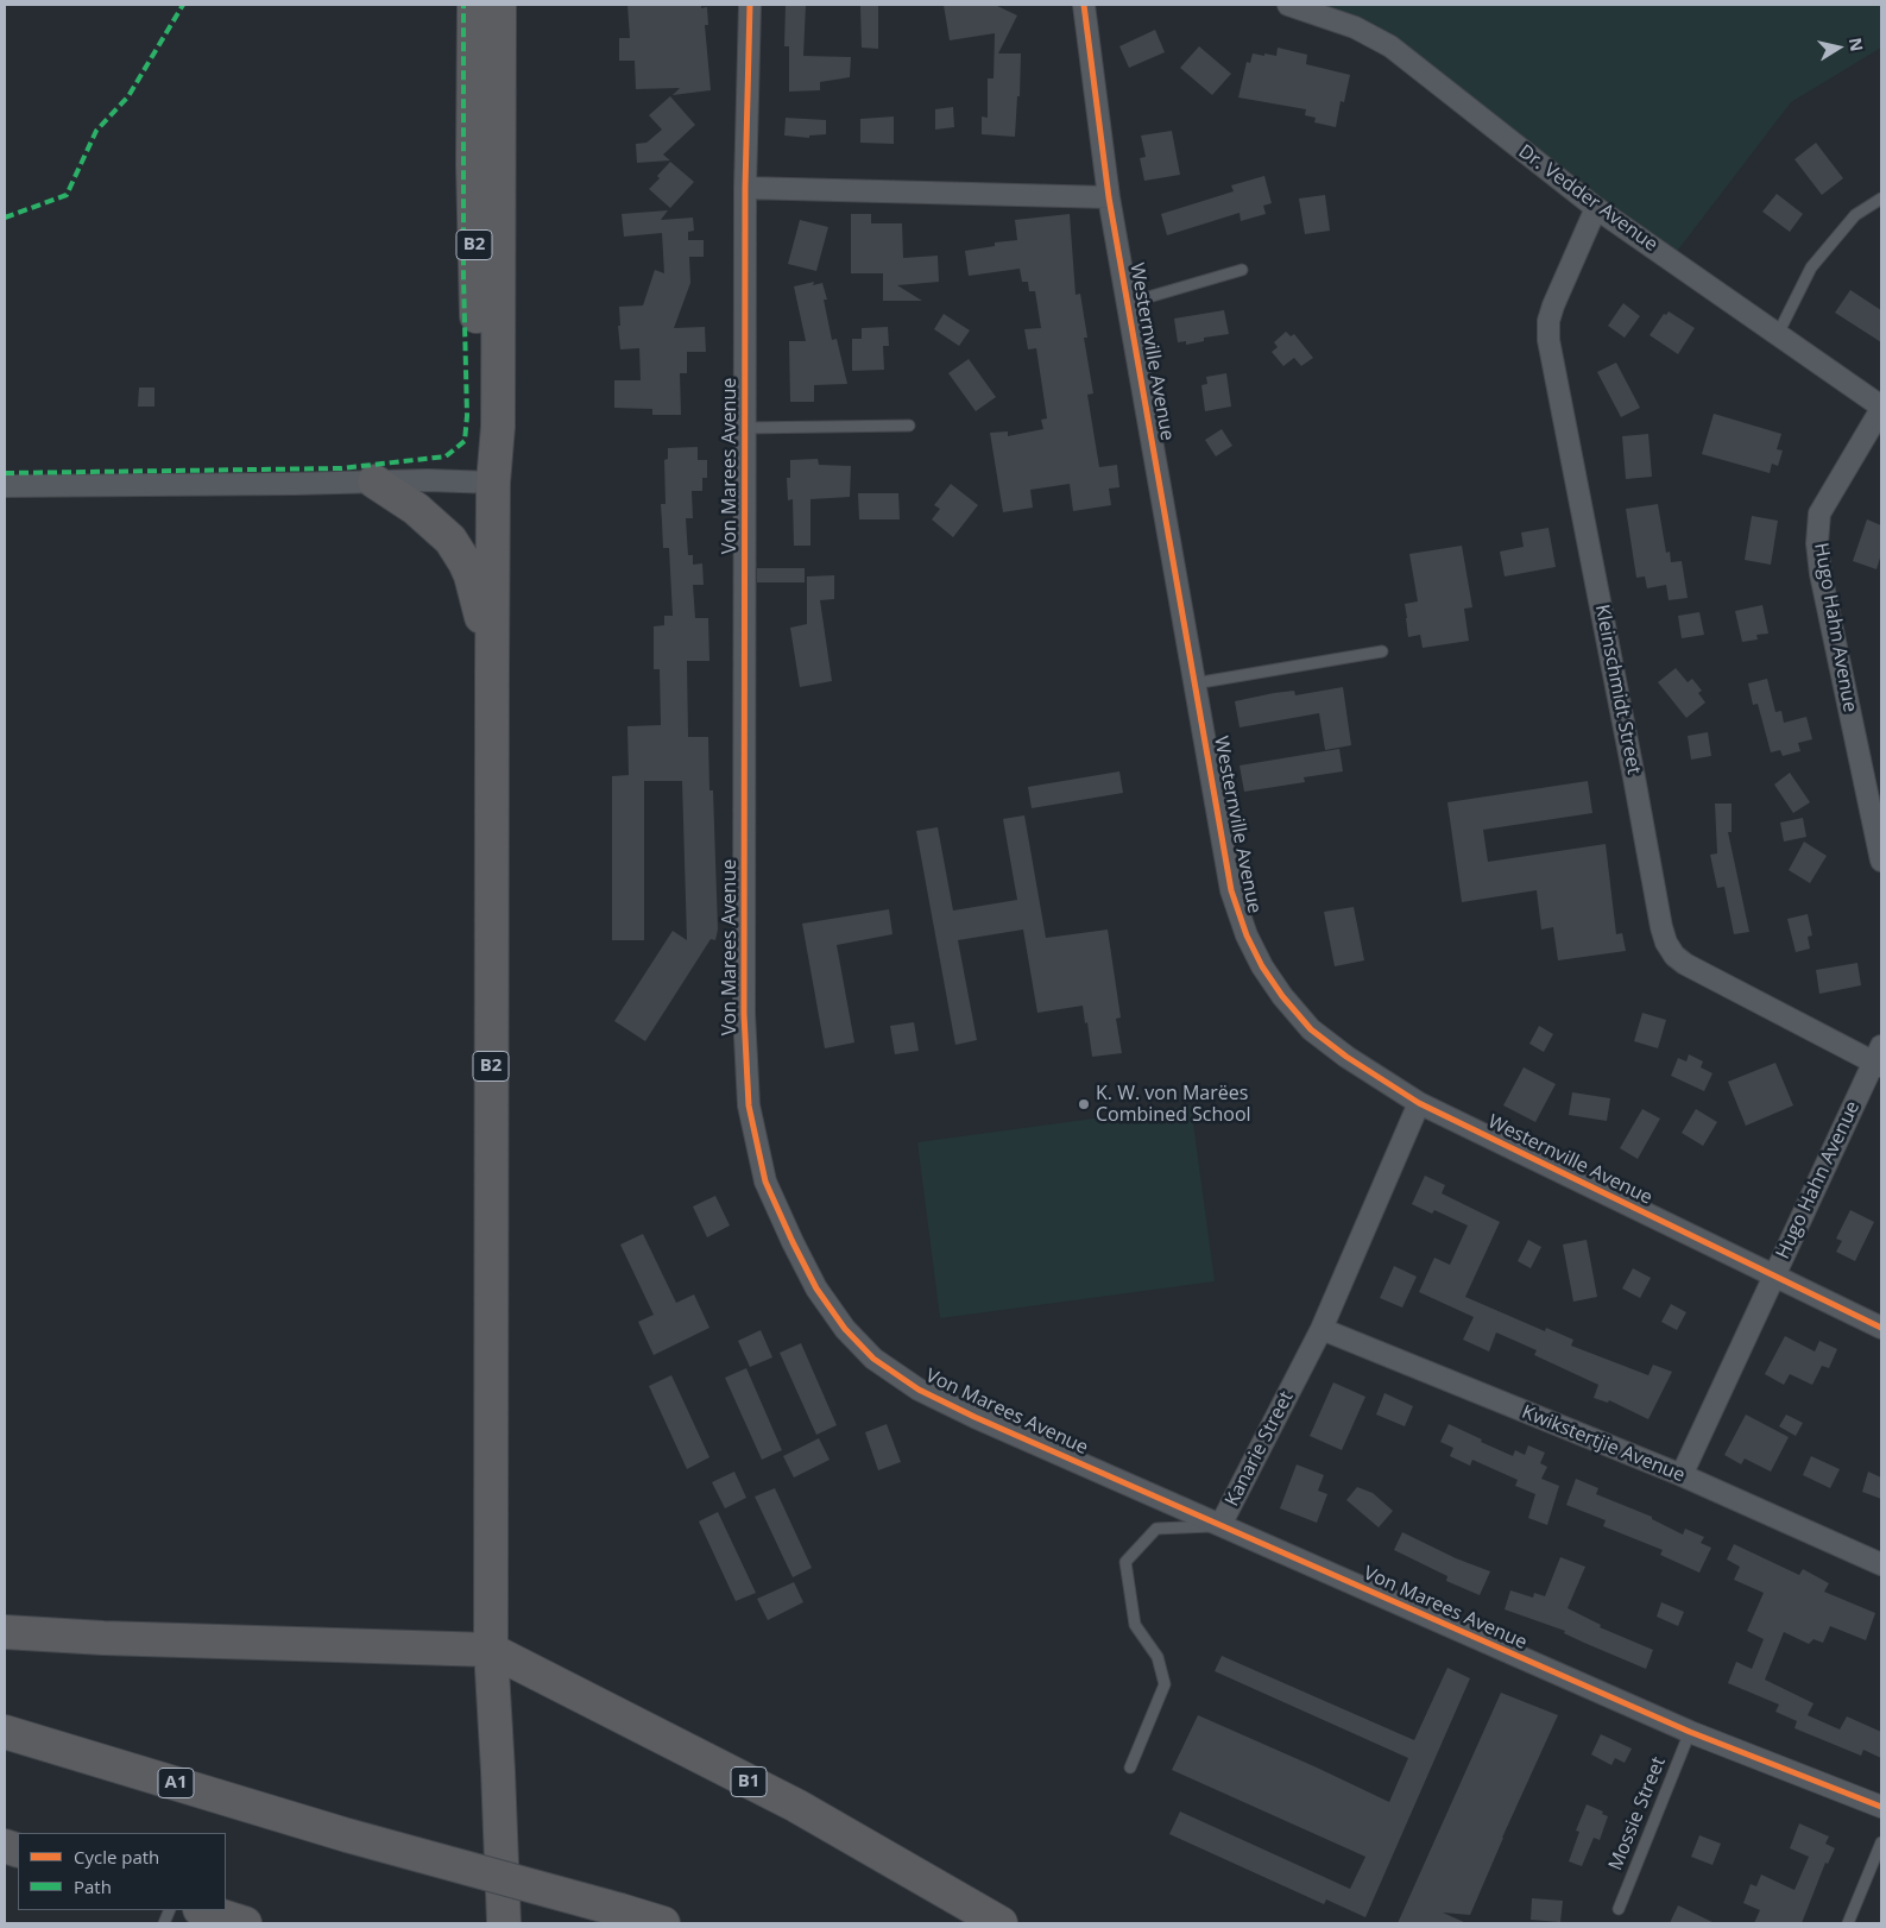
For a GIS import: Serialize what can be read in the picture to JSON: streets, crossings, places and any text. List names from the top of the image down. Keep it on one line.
{"streets":{"highway":["B2","B1","A1"],"street":["Dr. Vedder Avenue","Westernville Avenue","Von Marees Avenue","Hugo Hahn Avenue","Kleinschmidt Street","Kwikstertjie Avenue","Kanarie Street"],"lane":["Mossie Street"]},"crossings":[["Dr. Vedder Avenue","Hugo Hahn Avenue"],["Dr. Vedder Avenue","Kleinschmidt Street"],["B2","B1"],["Westernville Avenue","Hugo Hahn Avenue"],["Westernville Avenue","Kanarie Street"],["Von Marees Avenue","Kanarie Street"],["Von Marees Avenue","Mossie Street"],["Hugo Hahn Avenue","Kleinschmidt Street"],["Hugo Hahn Avenue","Kwikstertjie Avenue"],["Kwikstertjie Avenue","Kanarie Street"]],"places":["K. W. von Marëes Combined School"],"legend":["Cycle path","Path"],"north":"right"}
